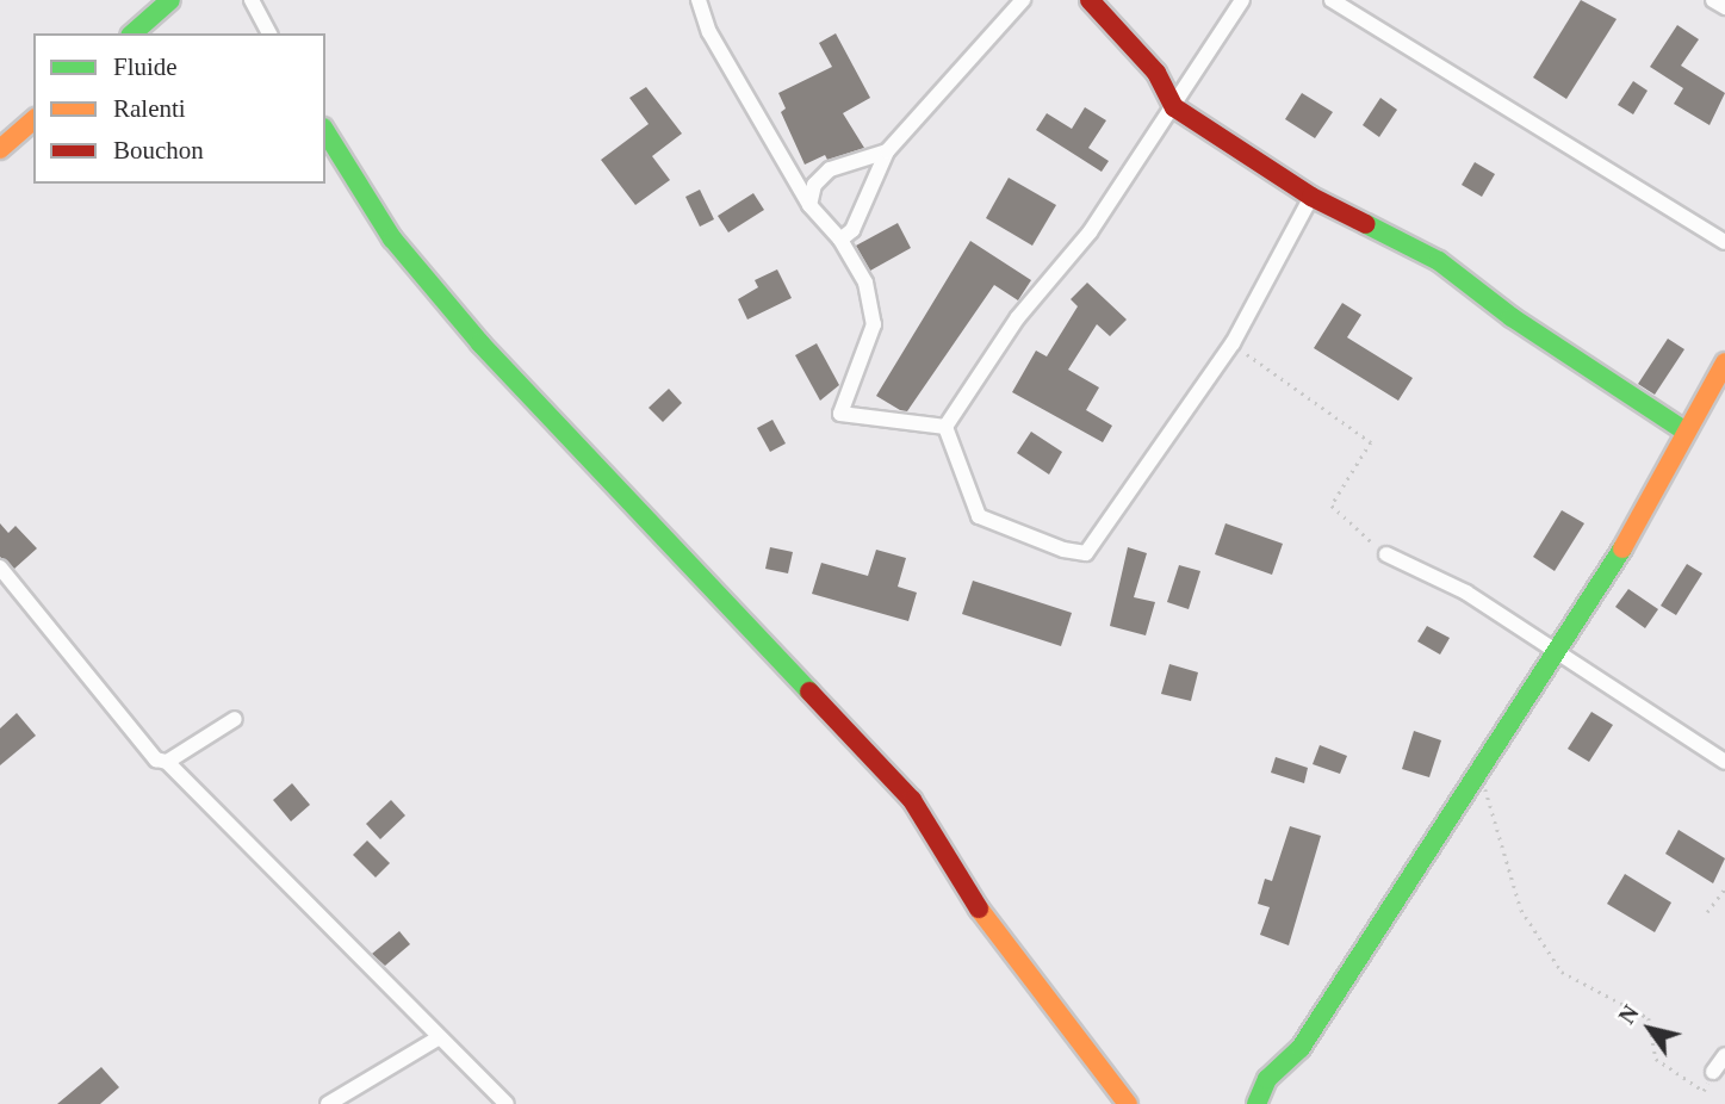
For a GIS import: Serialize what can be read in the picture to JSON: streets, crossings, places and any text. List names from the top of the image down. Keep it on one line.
{"legend":["Fluide","Ralenti","Bouchon"],"north":"top left"}
